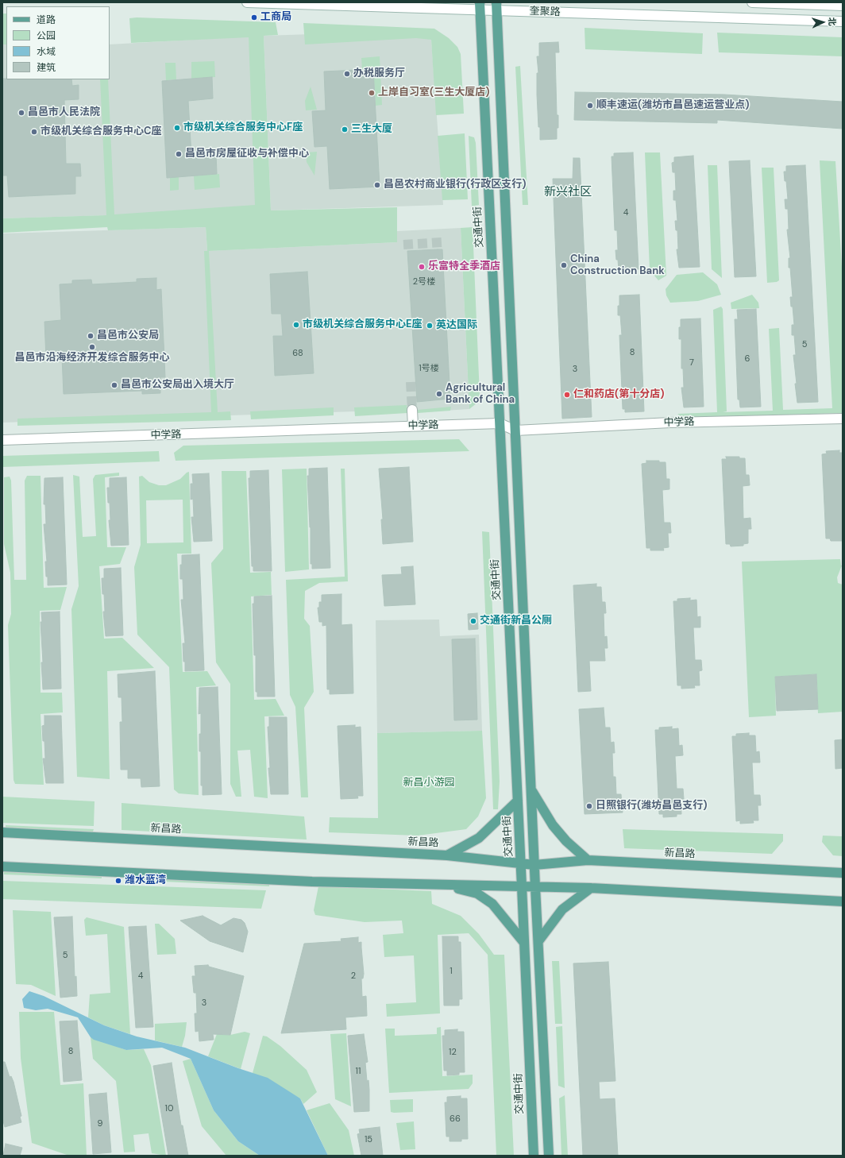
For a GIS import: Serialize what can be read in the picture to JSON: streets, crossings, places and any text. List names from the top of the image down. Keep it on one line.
{"streets":{"main road":["交通中街","新昌路"],"street":["奎聚路","中学路"]},"crossings":[["奎聚路","交通中街"],["交通中街","中学路"],["交通中街","新昌路"]],"districts":["新兴社区"],"parks":["新昌小游园"],"places":["工商局","办税服务厅","上岸自习室(三生大厦店)","顺丰速运(潍坊市昌邑速运营业点)","昌邑市人民法院","市级机关综合服务中心F座","三生大厦","市级机关综合服务中心C座","昌邑市房屋征收与补偿中心","昌邑农村商业银行(行政区支行)","China Construction Bank","乐富特全季酒店","市级机关综合服务中心E座","英达国际","昌邑市公安局","昌邑市沿海经济开发综合服务中心","昌邑市公安局出入境大厅","Agricultural Bank of China","仁和药店(第十分店)","交通街新昌公厕","日照银行(潍坊昌邑支行)","潍水蓝湾"],"house_numbers":["4","2号楼","5","8","68","6","7","1号楼","3","5","1","4","2","3","8","12","11","10","66","9","15"],"legend":["道路","公园","水域","建筑"],"north":"right"}
